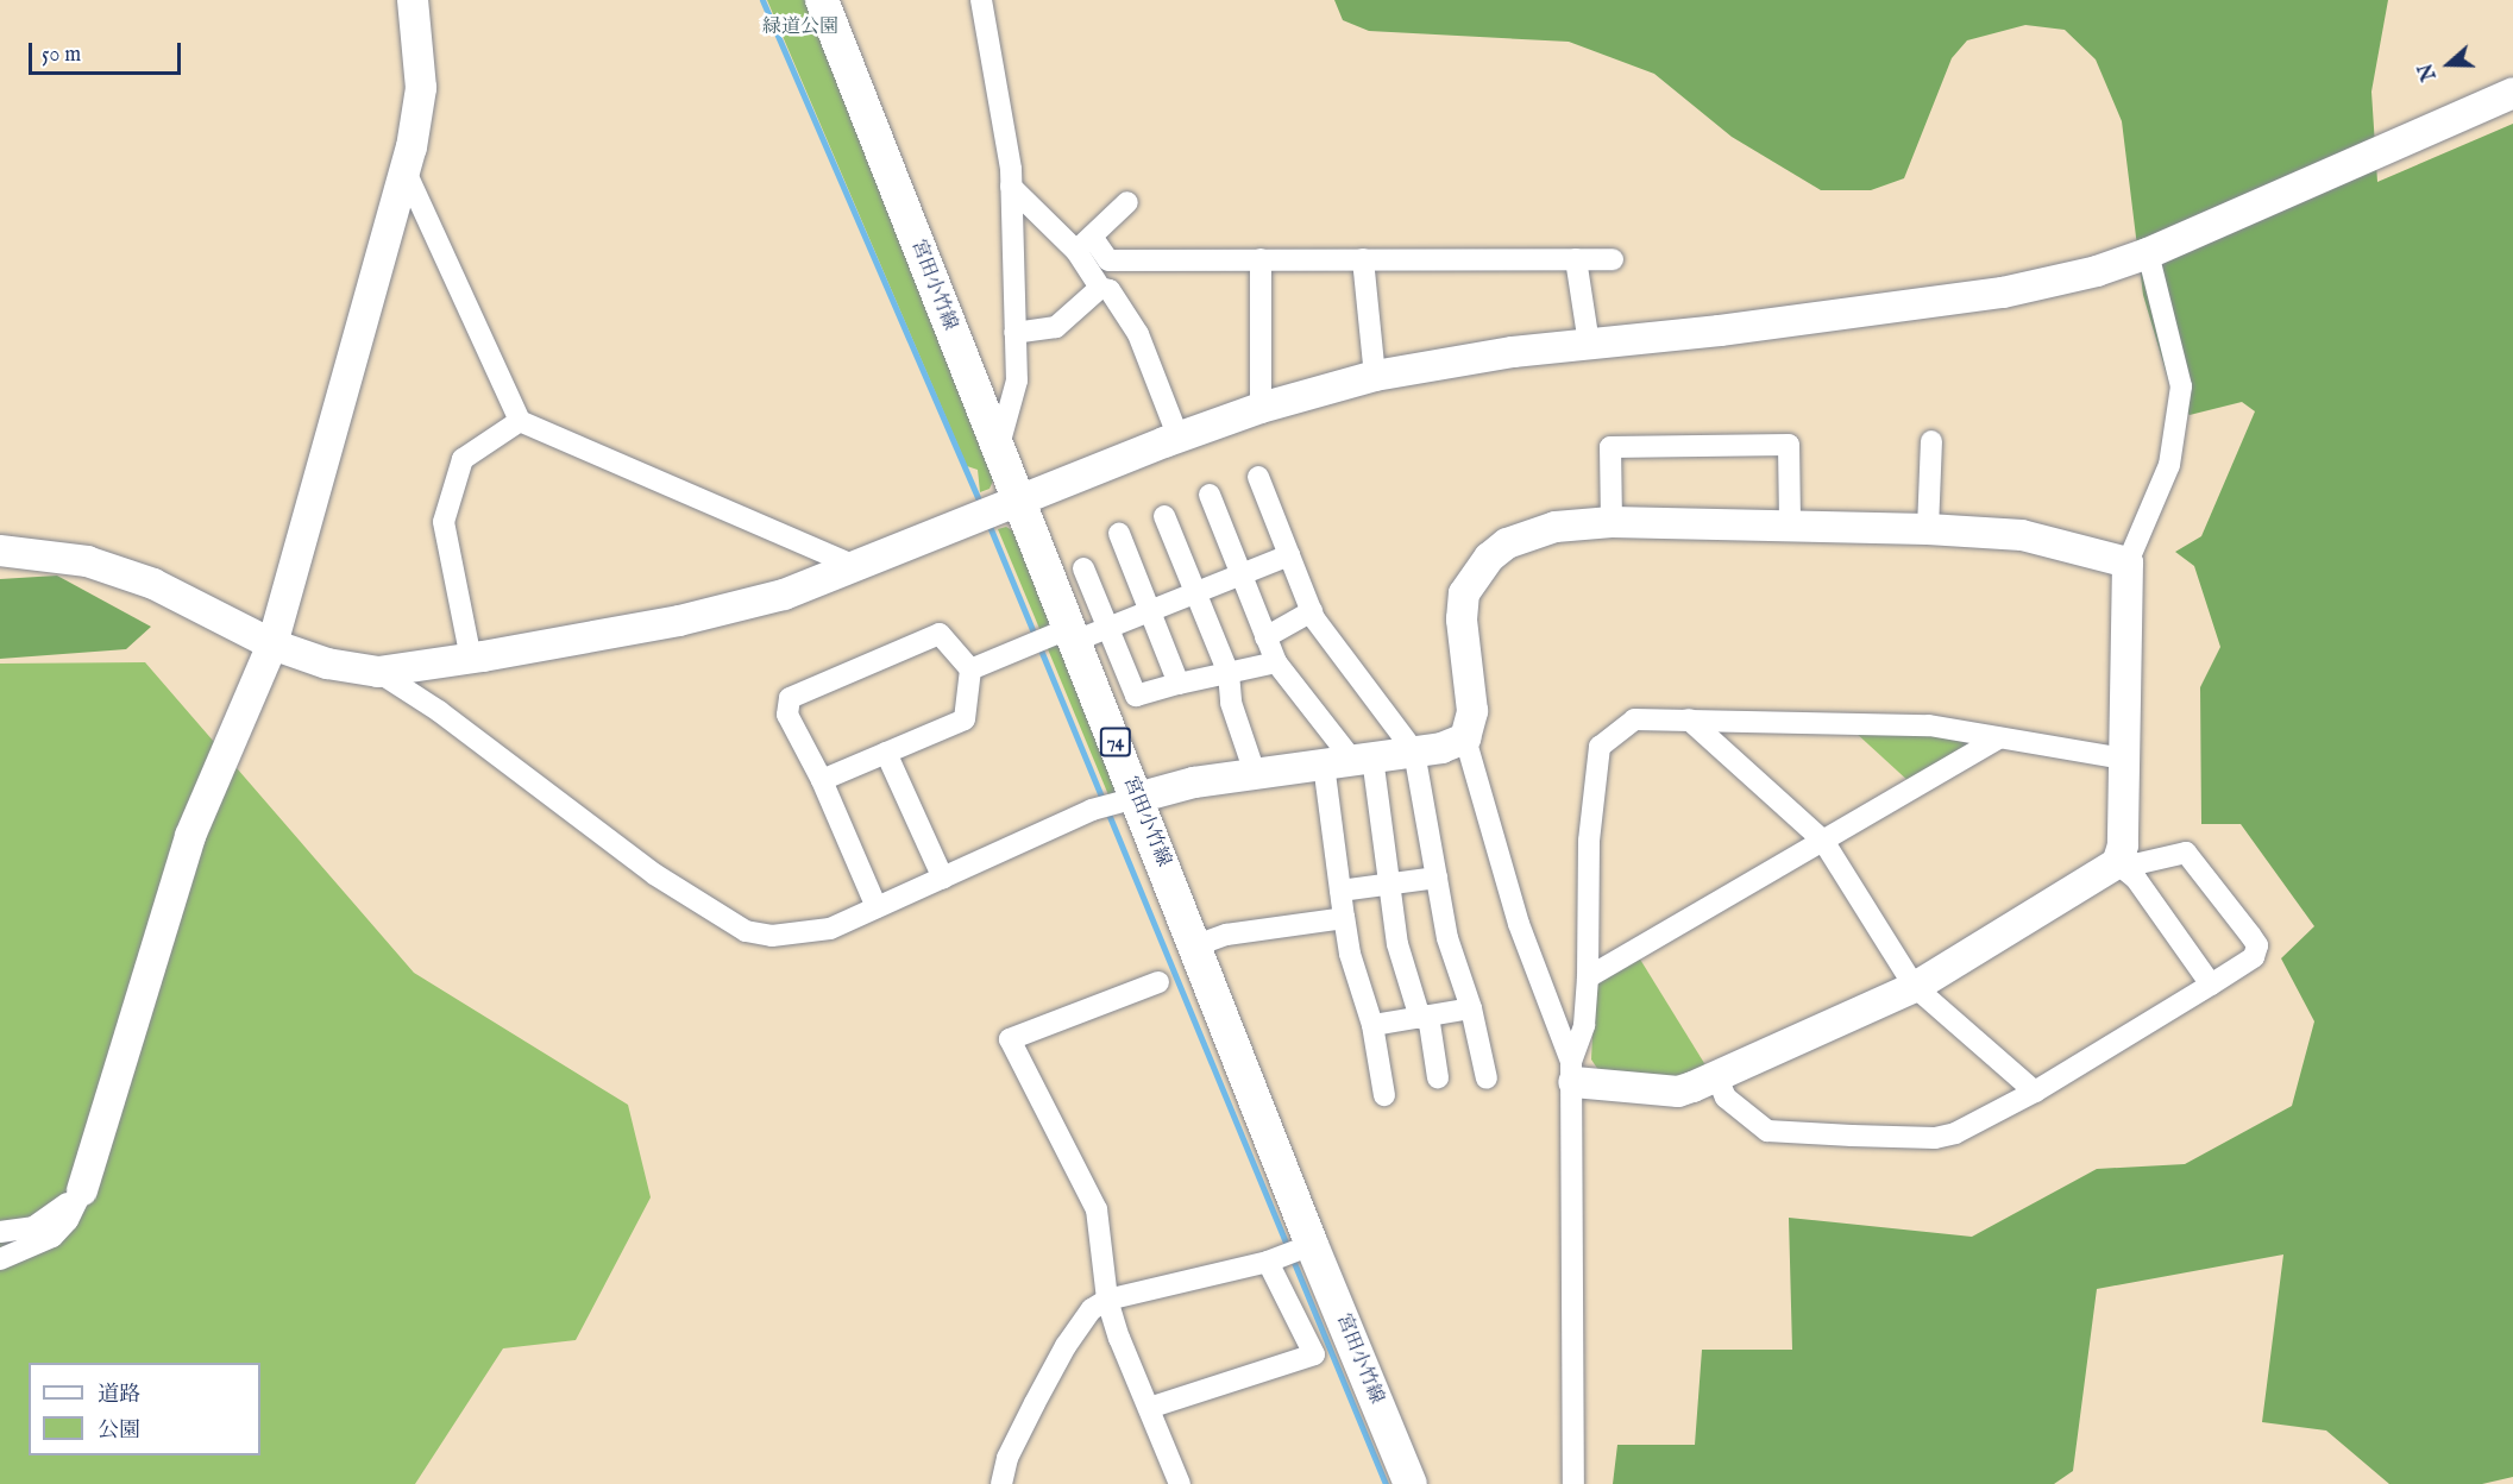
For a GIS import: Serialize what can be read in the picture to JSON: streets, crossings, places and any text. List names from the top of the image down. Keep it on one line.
{"streets":{"main road":["宮田小竹線","74"]},"parks":["緑道公園"],"legend":["道路","公園"],"scale_bar":"50 m","north":"left"}
